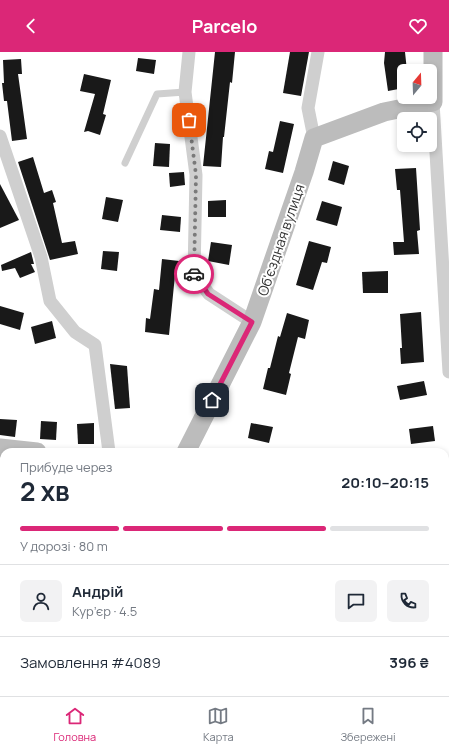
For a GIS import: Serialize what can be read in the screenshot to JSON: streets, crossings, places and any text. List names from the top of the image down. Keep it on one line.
{"streets":{"street":["Об'єздная вулиця"]},"north":"top","page":{"header":"Parcelo","heading":["2 хв","Прибуде через","20:10–20:15"],"panel":["Андрій","Кур’єр · 4.5","Замовлення #4089","396 ₴"],"bar":"У дорозі · 80 m","tabs":["Головна","Карта","Збережені"]}}
